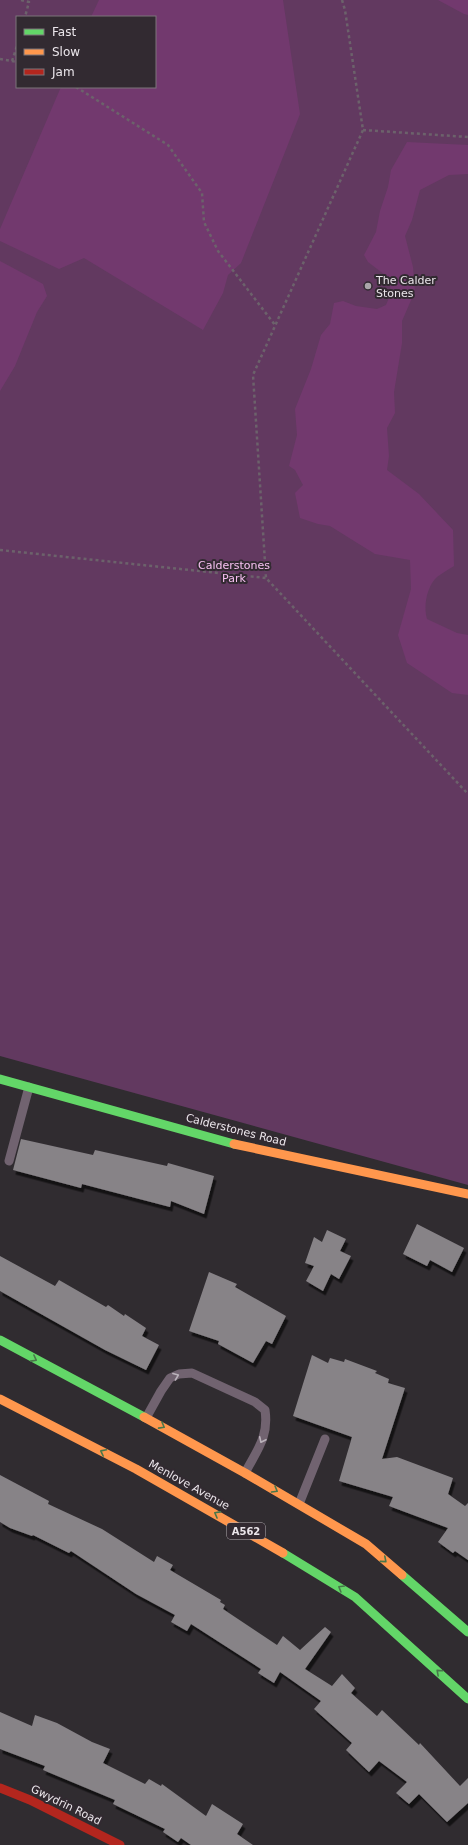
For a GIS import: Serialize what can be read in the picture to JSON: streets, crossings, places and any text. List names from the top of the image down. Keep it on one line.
{"streets":{"main road":["Calderstones Road","Menlove Avenue","A562","Gwydrin Road"]},"parks":["Calderstones Park"],"places":["The Calder Stones"],"legend":["Fast","Slow","Jam"]}
